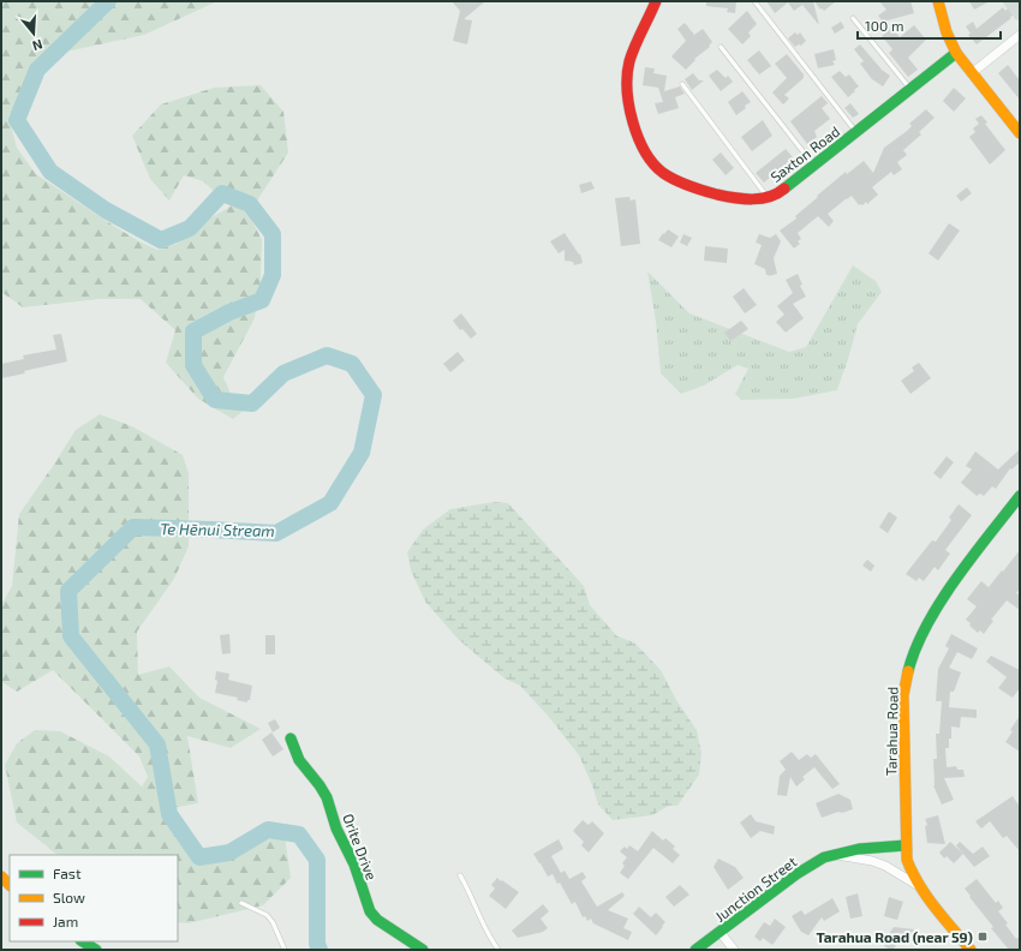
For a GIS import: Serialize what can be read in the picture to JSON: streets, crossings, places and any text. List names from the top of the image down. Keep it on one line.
{"streets":{"main road":["Saxton Road","Tarahua Road","Orite Drive","Junction Street"]},"crossings":[["Tarahua Road","Junction Street"]],"water":["Te Hēnui Stream"],"places":{"transit":["Tarahua Road (near 59)"]},"legend":["Fast","Slow","Jam"],"scale_bar":"100 m","north":"bottom"}
